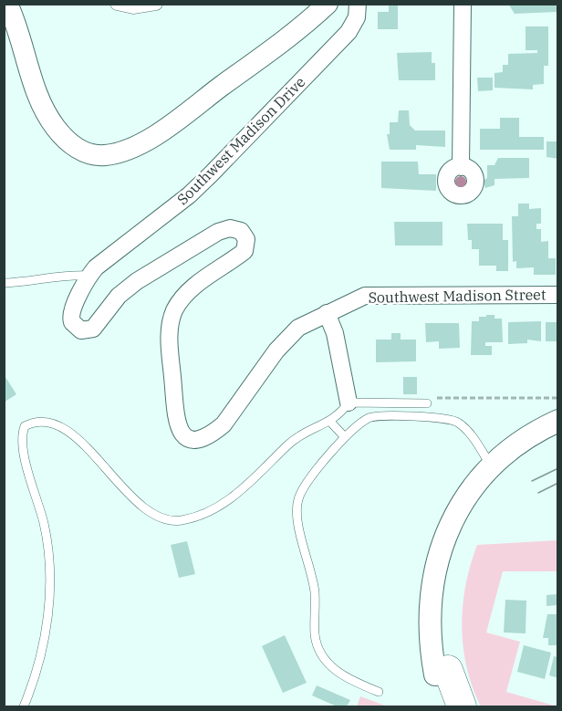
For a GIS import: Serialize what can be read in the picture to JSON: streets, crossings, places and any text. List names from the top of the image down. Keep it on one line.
{"streets":{"street":["Southwest Madison Drive","Southwest Madison Street"]},"crossings":[["Southwest Madison Drive","Southwest Madison Street"]]}
